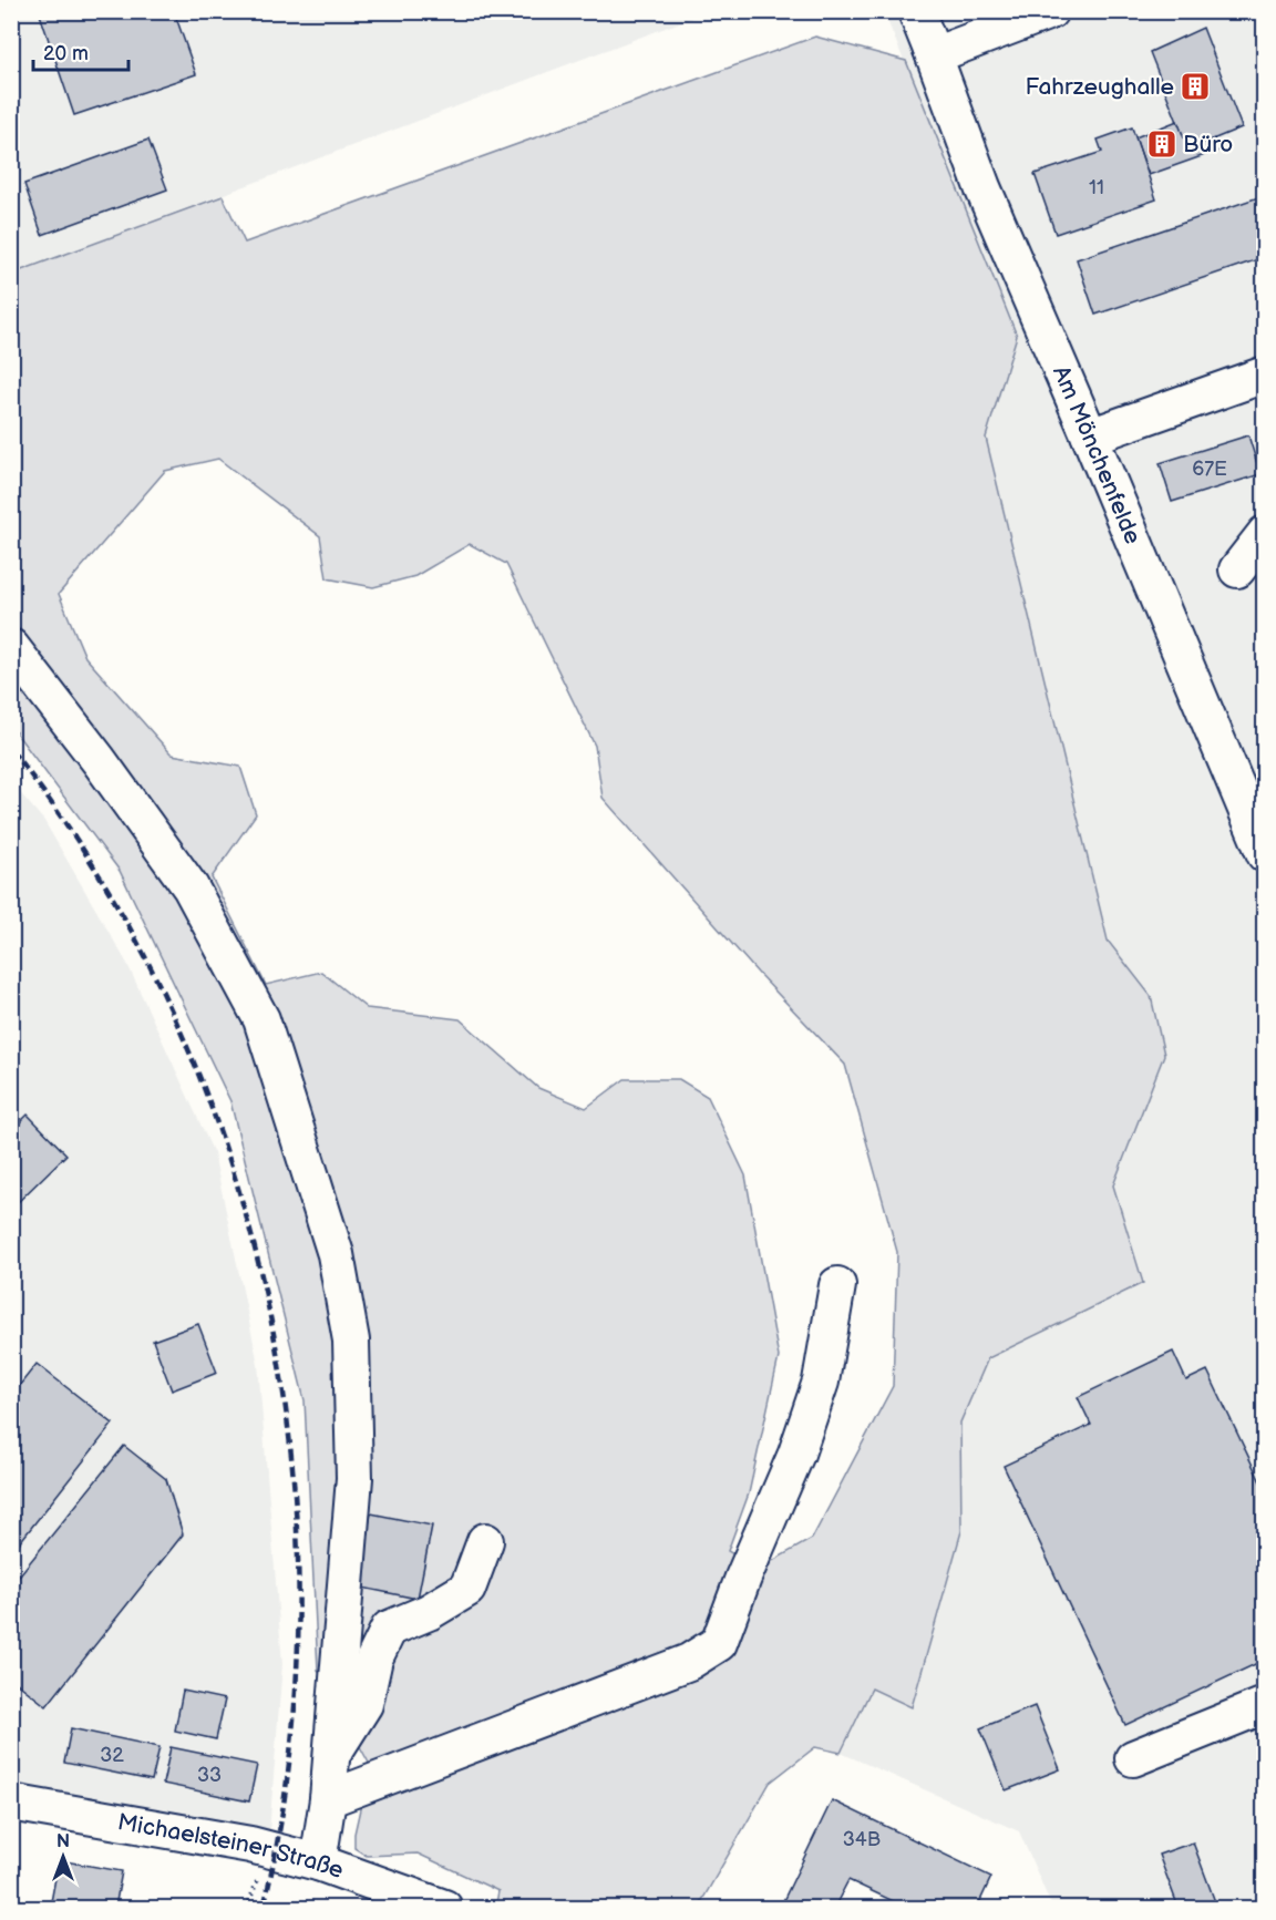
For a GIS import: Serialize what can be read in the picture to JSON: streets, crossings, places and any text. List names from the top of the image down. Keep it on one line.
{"streets":{"street":["Am Mönchenfelde","Michaelsteiner Straße"]},"places":{"building":["Fahrzeughalle","Büro"]},"house_numbers":["11","67E","32","33","34B"],"scale_bar":"20 m","north":"top"}
